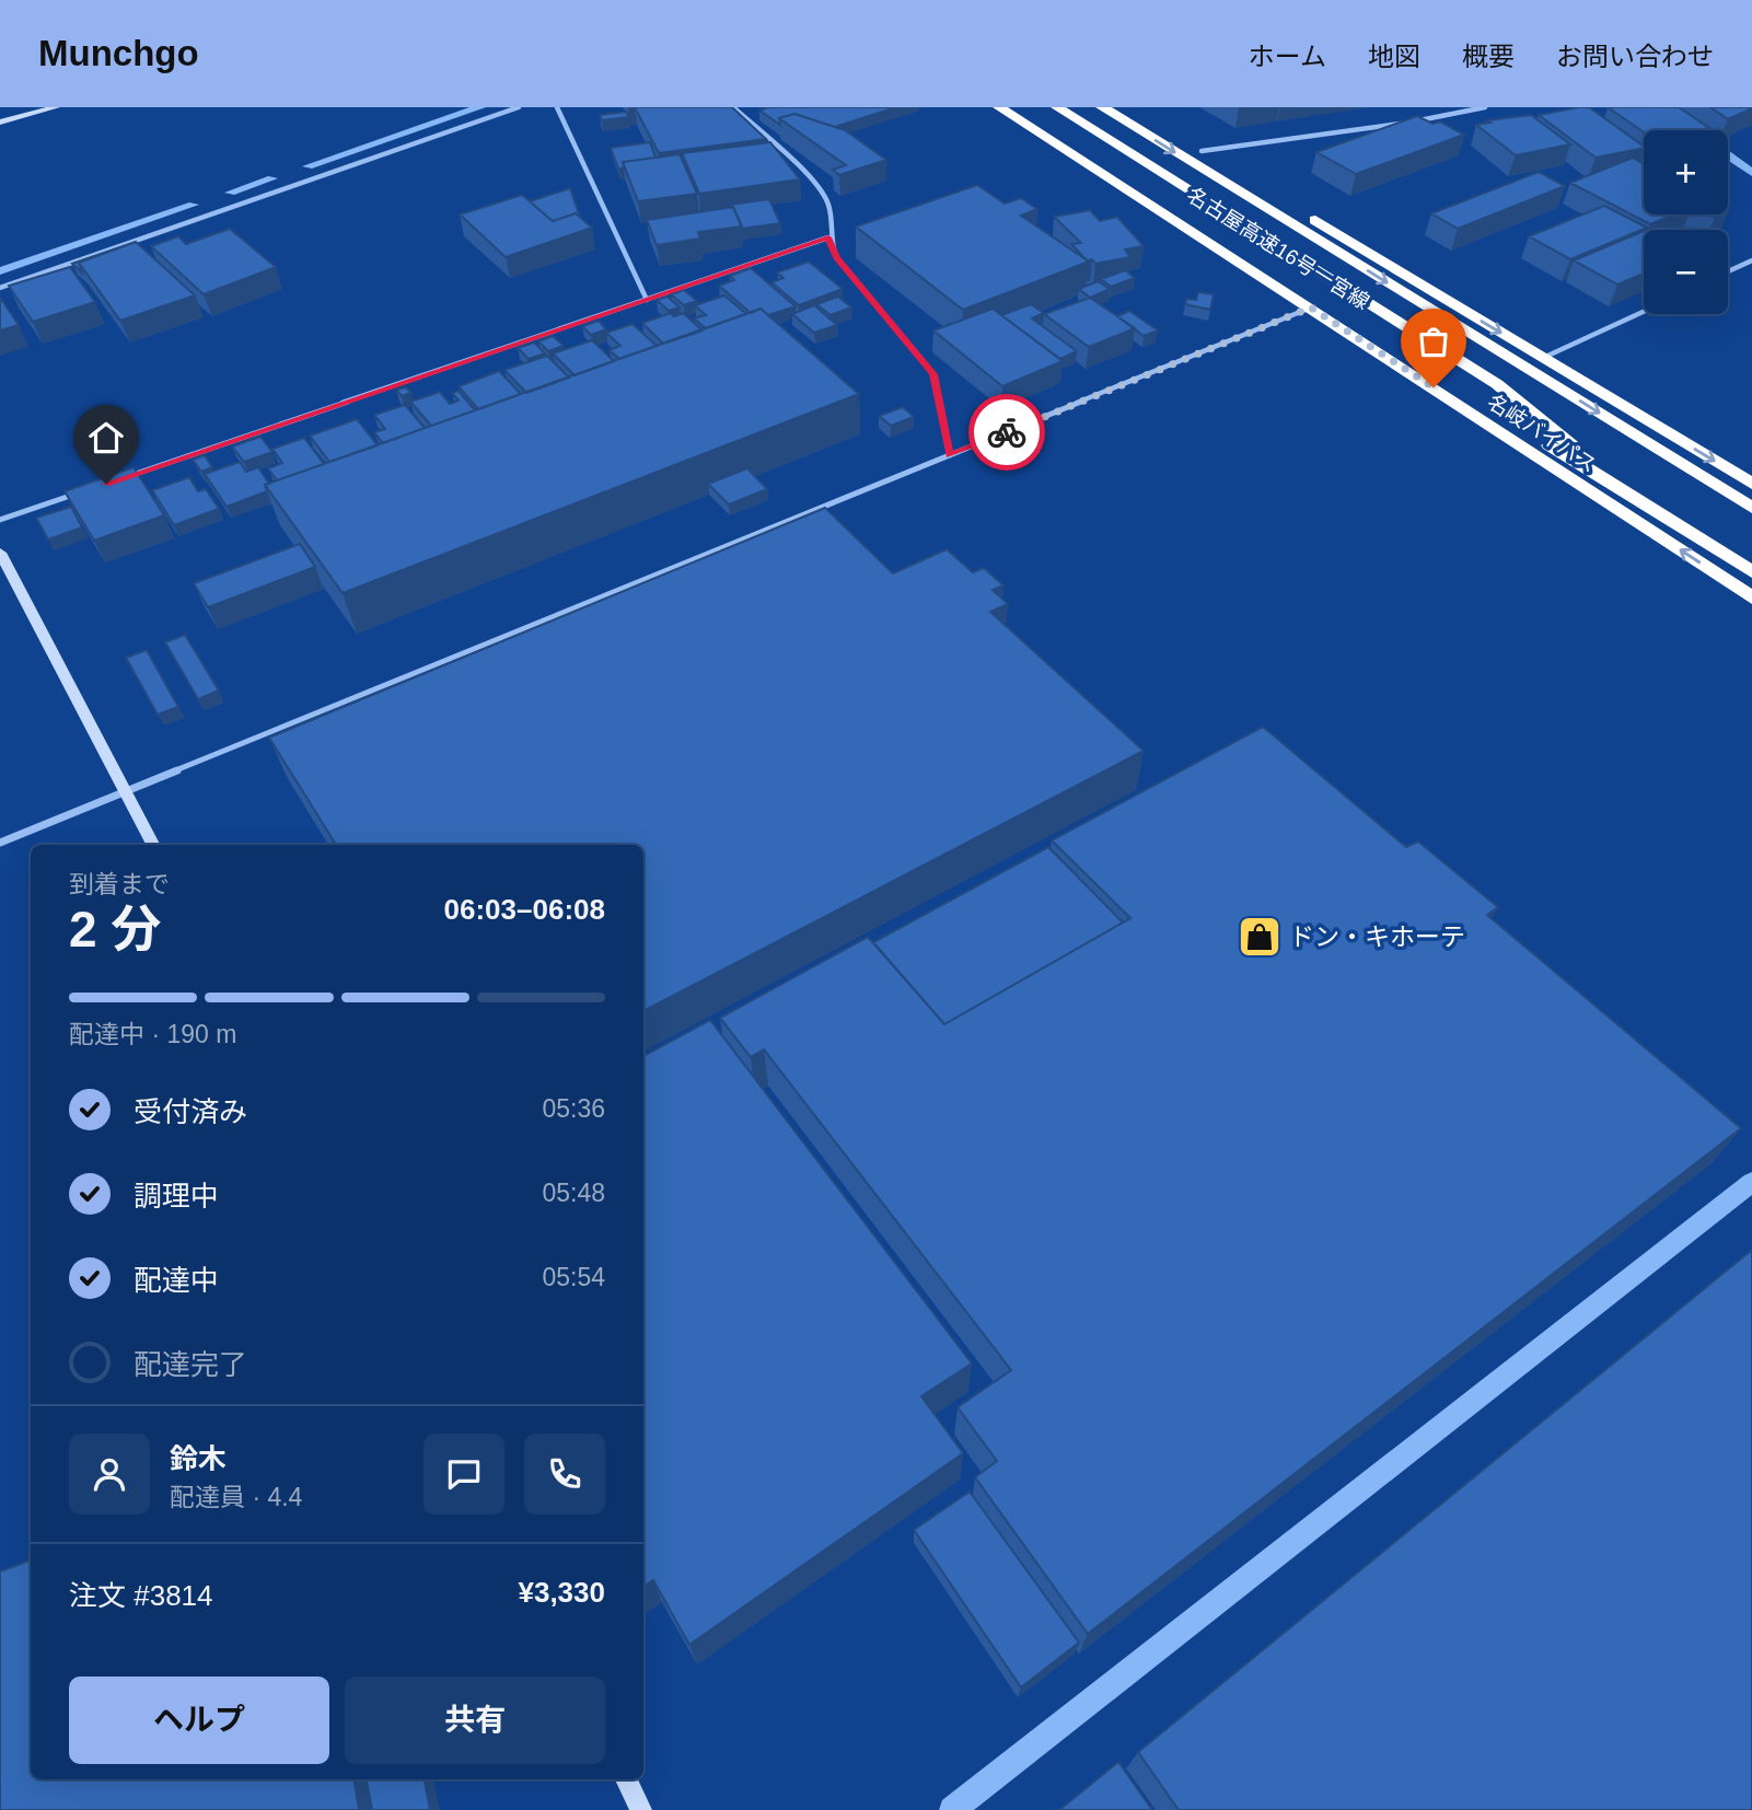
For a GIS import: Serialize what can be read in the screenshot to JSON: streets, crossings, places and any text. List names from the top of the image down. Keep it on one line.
{"streets":{"highway":["名古屋高速16号一宮線","名岐バイパス"]},"places":{"shop":["ドン・キホーテ"]},"page":{"header":"Munchgo","nav":["ホーム","地図","概要","お問い合わせ"],"map_buttons":["+","−"],"heading":["2 分","到着まで","06:03–06:08"],"panel":["鈴木","配達員 · 4.4","注文 #3814","¥3,330"],"bar":"配達中 · 190 m","list":[["受付済み","05:36"],["調理中","05:48"],["配達中","05:54"],"配達完了"],"buttons":["ヘルプ","共有"]}}
